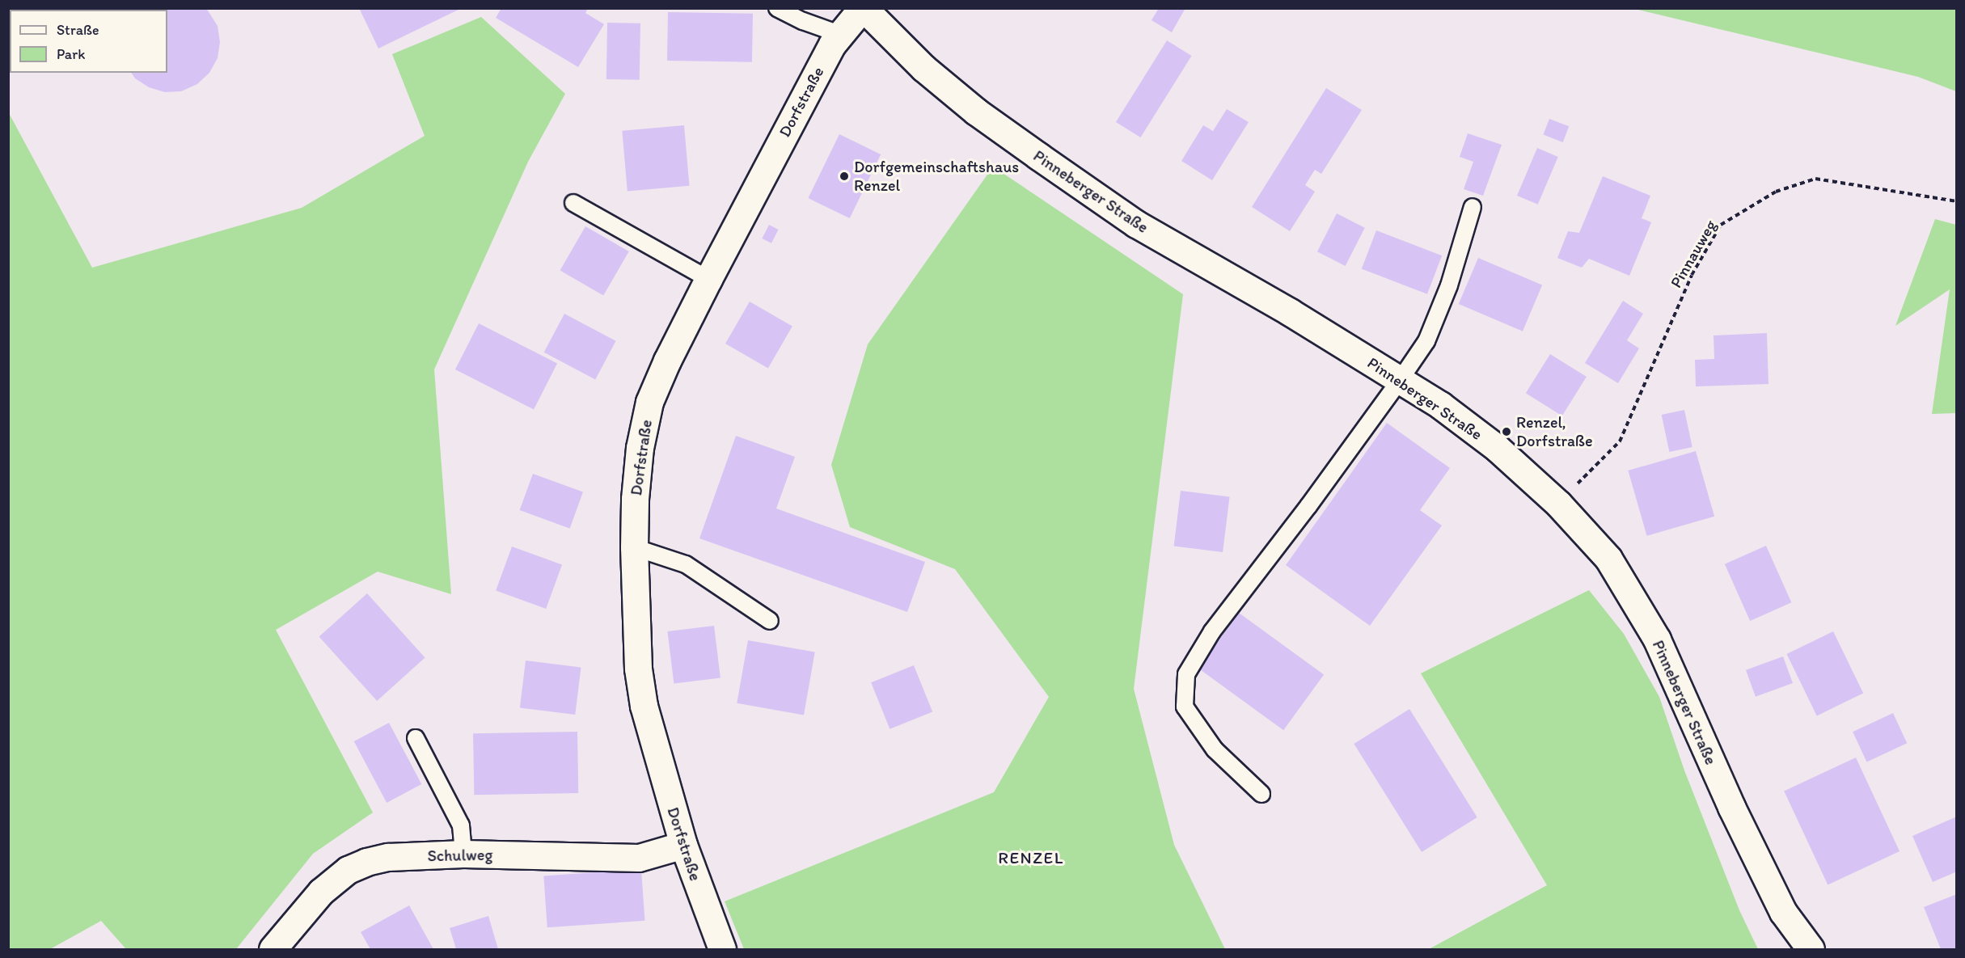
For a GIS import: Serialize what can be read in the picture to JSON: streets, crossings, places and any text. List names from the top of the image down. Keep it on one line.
{"streets":{"street":["Dorfstraße","Pinneberger Straße","Schulweg"],"path":["Pinnauweg"]},"crossings":[["Dorfstraße","Pinneberger Straße"],["Dorfstraße","Schulweg"],["Pinneberger Straße","Pinnauweg"]],"districts":["RENZEL"],"places":["Dorfgemeinschaftshaus Renzel","Renzel, Dorfstraße"],"legend":["Straße","Park"]}
